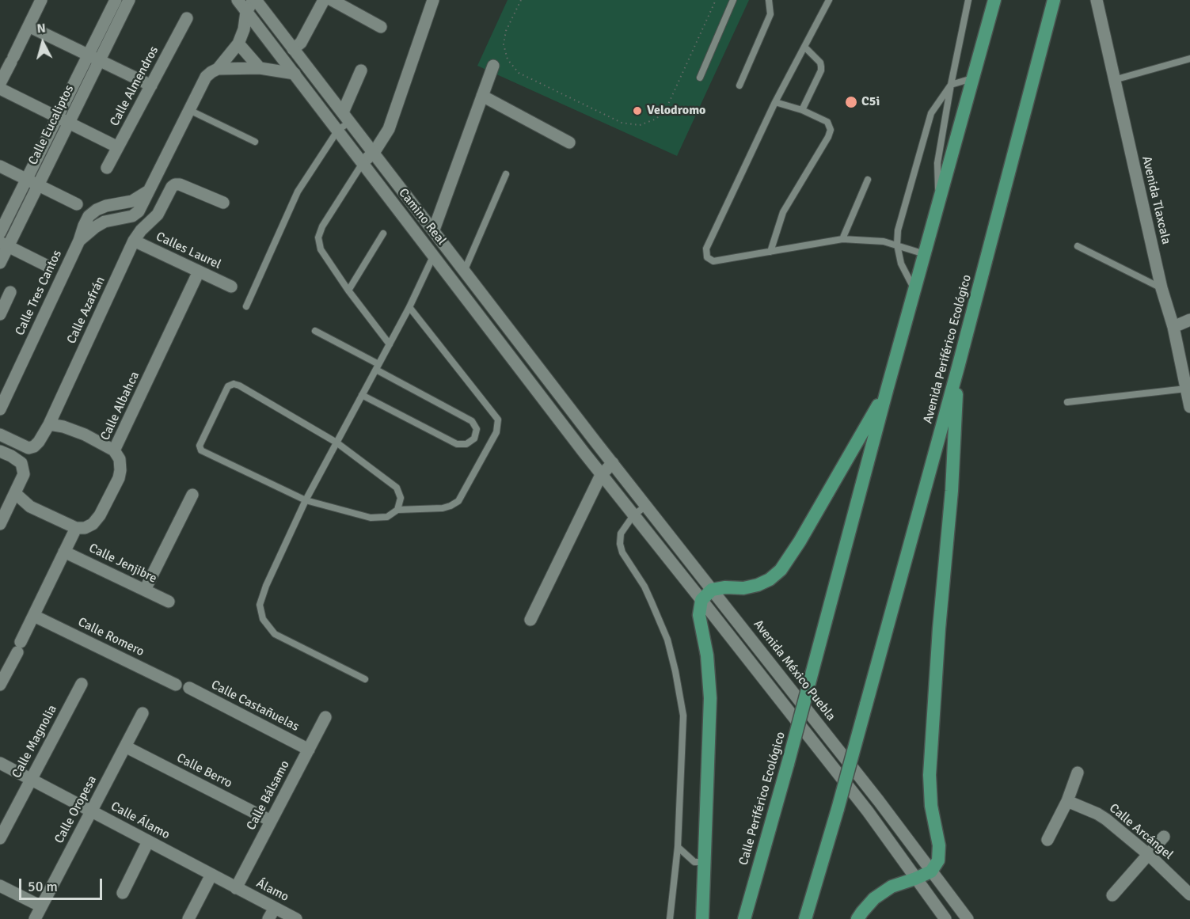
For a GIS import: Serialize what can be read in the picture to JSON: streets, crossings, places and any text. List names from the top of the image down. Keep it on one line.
{"streets":{"highway":["Avenida Periférico Ecológico","Calle Periférico Ecológico"],"street":["Calle Almendros","Calle Eucaliptos","Avenida Tlaxcala","Camino Real","Calles Laurel","Calle Tres Cantos","Calle Azafrán","Calle Albahca","Calle Jenjibre","Calle Romero","Avenida México Puebla","Calle Castañuelas","Calle Magnolia","Calle Berro","Calle Bálsamo","Calle Oropesa","Calle Álamo","Calle Arcángel","Álamo"]},"crossings":[["Camino Real","Calle Tres Cantos"],["Camino Real","Avenida México Puebla"],["Calles Laurel","Calle Azafrán"],["Calles Laurel","Calle Albahca"],["Calle Castañuelas","Calle Bálsamo"],["Calle Magnolia","Calle Álamo"],["Calle Berro","Calle Bálsamo"],["Calle Berro","Calle Oropesa"],["Calle Bálsamo","Calle Álamo"],["Calle Bálsamo","Álamo"],["Calle Oropesa","Calle Álamo"],["Calle Álamo","Álamo"]],"places":["C5i","Velodromo"],"scale_bar":"50 m","north":"top"}
